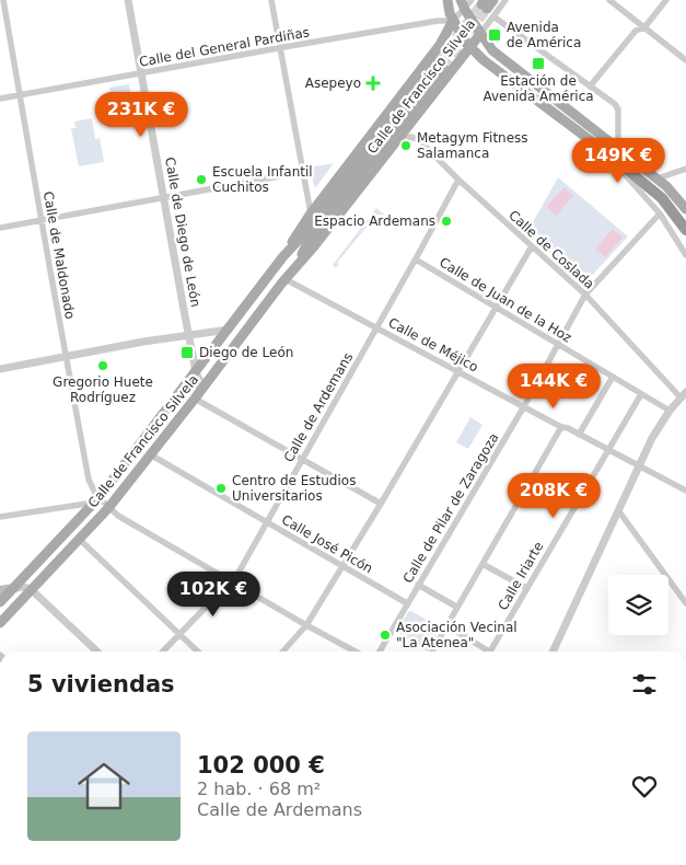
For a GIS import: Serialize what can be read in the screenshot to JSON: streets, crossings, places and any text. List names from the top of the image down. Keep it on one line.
{"streets":{"main road":["Calle de Francisco Silvela"],"street":["Calle del General Pardiñas","Calle de Diego de León","Calle de Coslada","Calle de Maldonado","Calle de Juan de la Hoz","Calle de Méjico","Calle de Ardemans","Calle de Pilar de Zaragoza","Calle José Picón","Calle Iriarte"]},"crossings":[["Calle del General Pardiñas","Calle de Francisco Silvela"],["Calle del General Pardiñas","Calle de Diego de León"],["Calle del General Pardiñas","Calle de Maldonado"],["Calle de Francisco Silvela","Calle de Diego de León"],["Calle de Francisco Silvela","Calle de Coslada"],["Calle de Francisco Silvela","Calle de Maldonado"],["Calle de Francisco Silvela","Calle de Méjico"],["Calle de Francisco Silvela","Calle José Picón"],["Calle de Coslada","Calle de Ardemans"],["Calle de Coslada","Calle de Pilar de Zaragoza"],["Calle de Maldonado","Calle de Ardemans"],["Calle de Juan de la Hoz","Calle de Ardemans"],["Calle de Juan de la Hoz","Calle de Pilar de Zaragoza"],["Calle de Juan de la Hoz","Calle Iriarte"],["Calle de Méjico","Calle de Ardemans"],["Calle de Méjico","Calle de Pilar de Zaragoza"],["Calle de Méjico","Calle Iriarte"],["Calle de Ardemans","Calle José Picón"],["Calle de Pilar de Zaragoza","Calle José Picón"]],"places":{"transit":["Avenida de América","Estación de Avenida América","Diego de León"],"health":["Asepeyo"],"other":["Metagym Fitness Salamanca","Escuela Infantil Cuchitos","Espacio Ardemans","Gregorio Huete Rodríguez","Centro de Estudios Universitarios","Asociación Vecinal \"La Atenea\""]},"page":{"price":["231K €","149K €","144K €","208K €","102K €"],"heading":"5 viviendas","list":[{"name":"102 000 €","note":"2 hab. · 68 m² · Calle de Ardemans"}]}}
